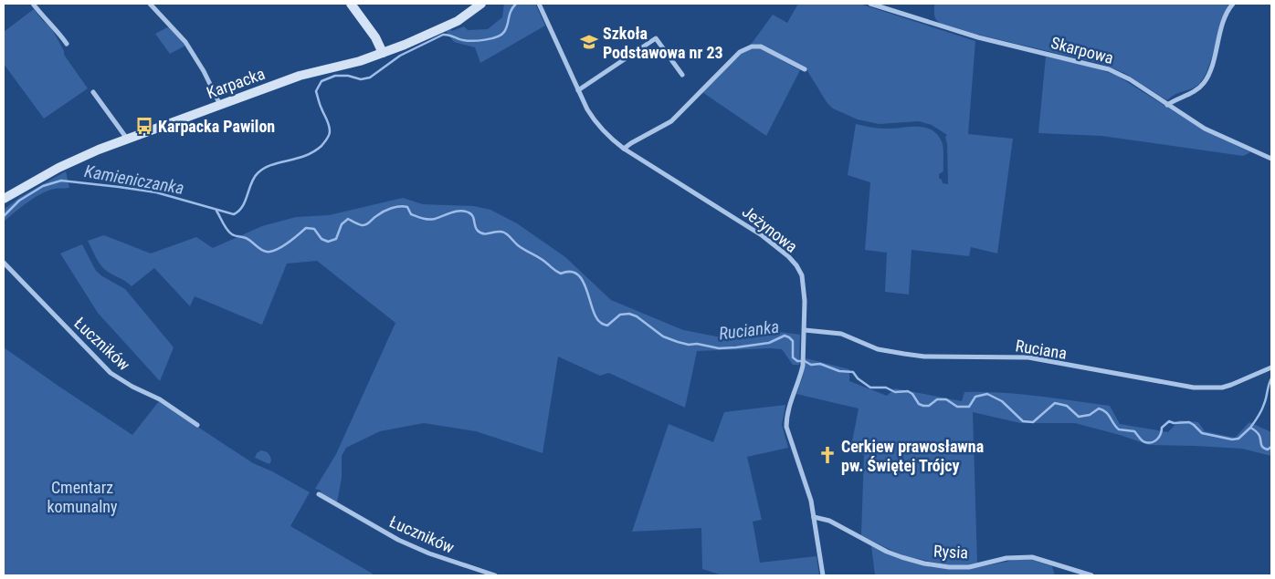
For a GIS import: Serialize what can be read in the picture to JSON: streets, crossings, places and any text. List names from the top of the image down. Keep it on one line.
{"streets":{"street":["Skarpowa","Karpacka","Jeżynowa","Łuczników","Ruciana","Rysia"]},"crossings":[["Jeżynowa","Ruciana"],["Jeżynowa","Rysia"]],"water":["Kamieniczanka","Rucianka"],"parks":["Cmentarz komunalny"],"places":{"school or university":["Szkoła Podstawowa nr 23"],"bus stop":["Karpacka Pawilon"],"church":["Cerkiew prawosławna pw. Świętej Trójcy"]}}
